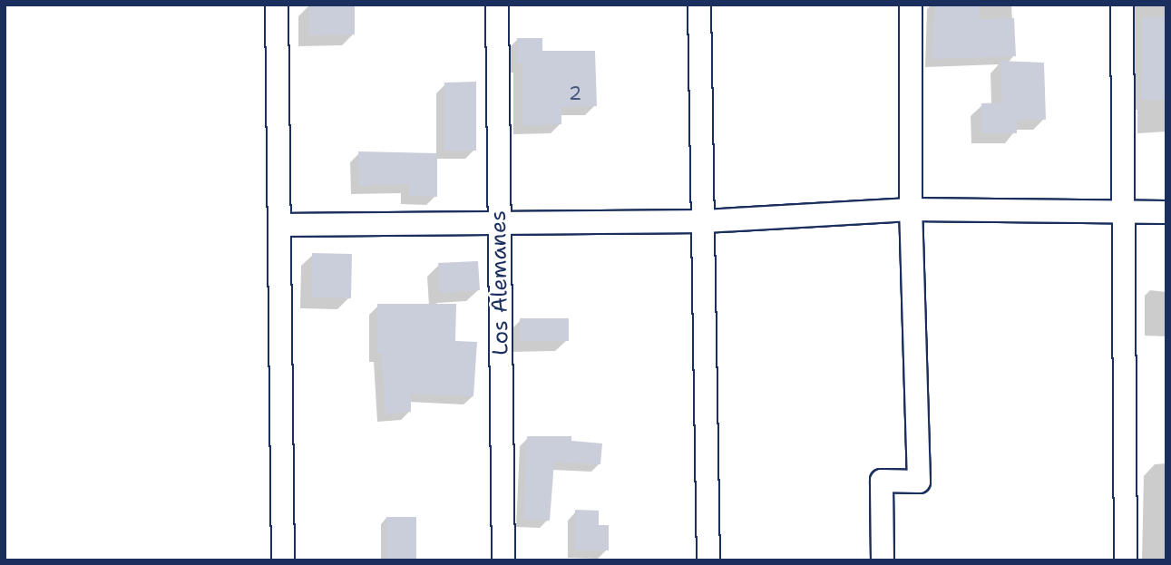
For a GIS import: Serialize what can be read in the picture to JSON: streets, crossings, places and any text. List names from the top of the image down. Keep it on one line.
{"streets":{"street":["Los Alemanes"]},"house_numbers":["2"]}
